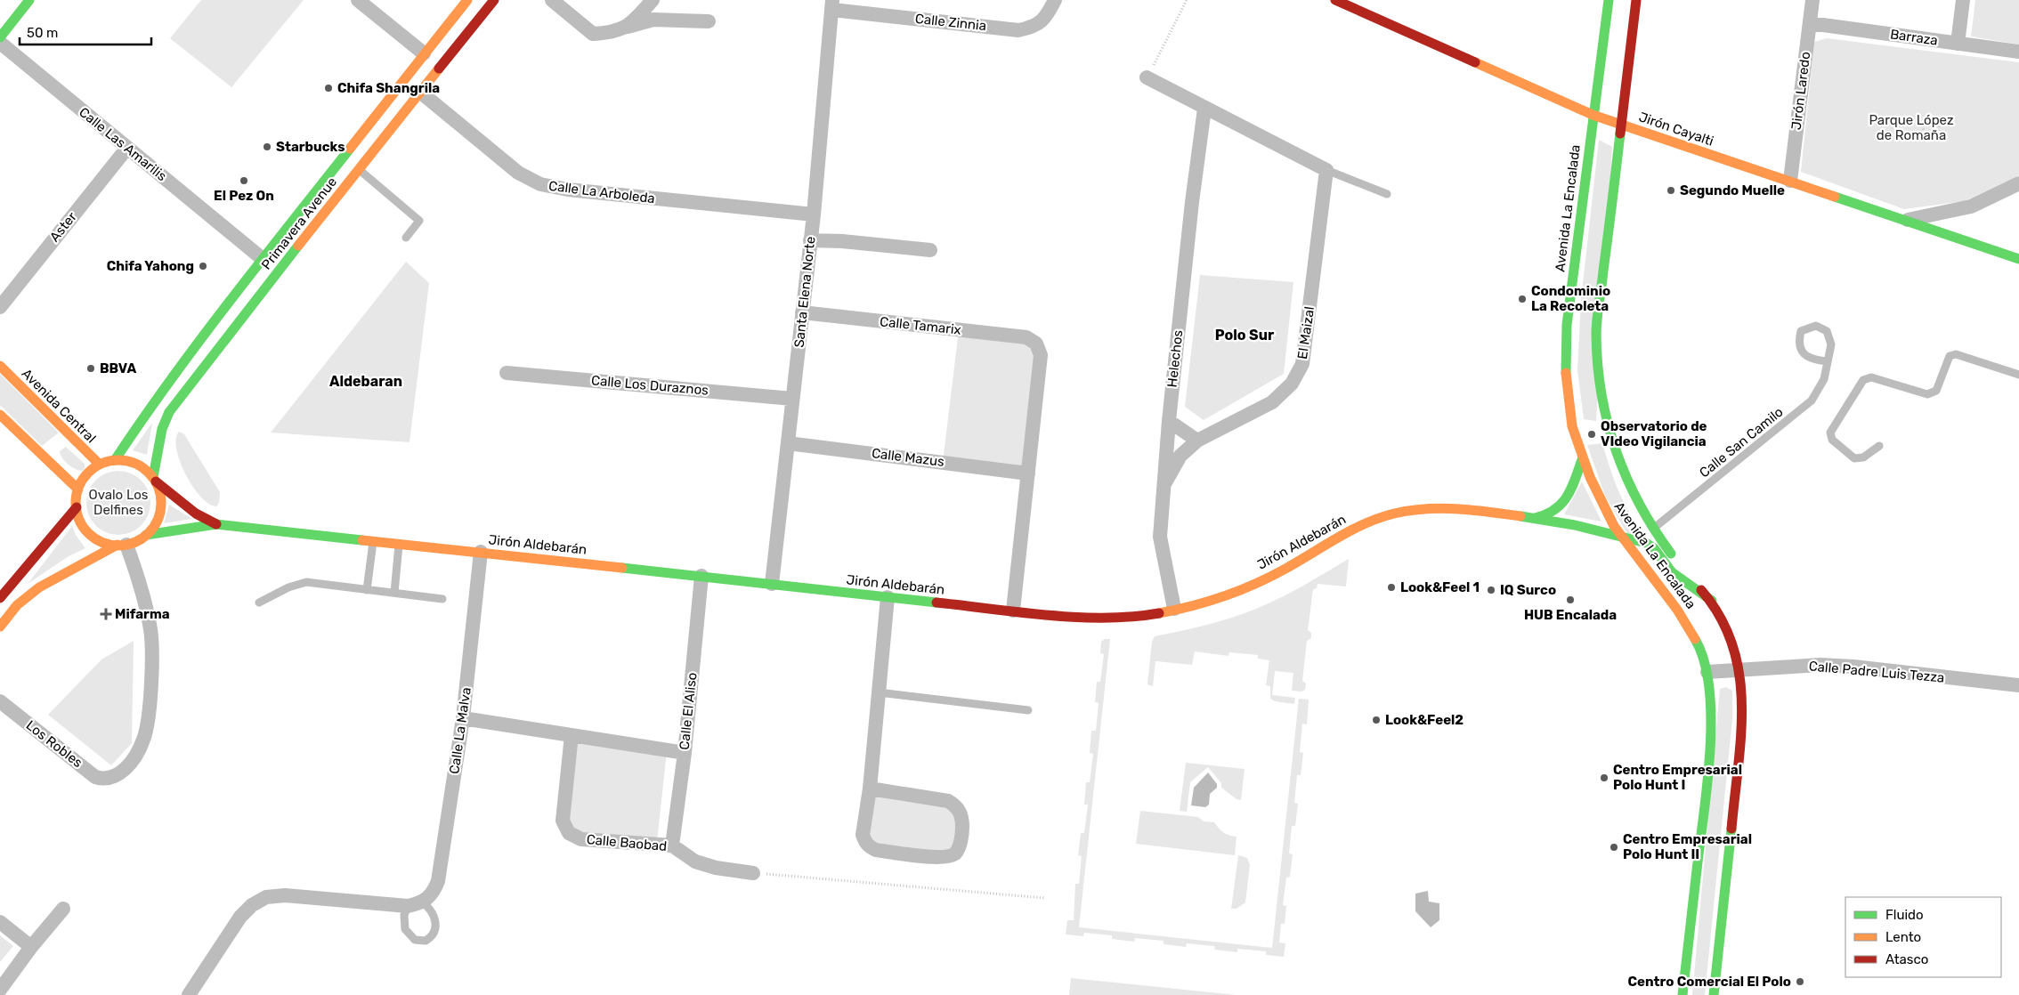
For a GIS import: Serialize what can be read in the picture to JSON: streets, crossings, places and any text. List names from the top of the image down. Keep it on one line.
{"streets":{"main road":["Jirón Cayalti","Avenida La Encalada","Primavera Avenue","Avenida Central","Jirón Aldebarán"],"street":["Calle Zinnia","Barraza","Jirón Laredo","Calle Las Amarilis","Calle La Arboleda","Aster","Santa Elena Norte","Calle Tamarix","El Maizal","Helechos","Calle Los Duraznos","Calle Mazus","Calle Padre Luis Tezza","Calle El Aliso","Calle La Malva","Los Robles","Calle Baobad"],"lane":["Calle San Camilo"]},"crossings":[["Calle Zinnia","Santa Elena Norte"],["Barraza","Jirón Laredo"],["Jirón Laredo","Jirón Cayalti"],["Jirón Cayalti","Avenida La Encalada"],["Calle Las Amarilis","Primavera Avenue"],["Calle Las Amarilis","Aster"],["Calle La Arboleda","Primavera Avenue"],["Calle La Arboleda","Santa Elena Norte"],["Avenida La Encalada","Calle San Camilo"],["Avenida La Encalada","Jirón Aldebarán"],["Avenida La Encalada","Calle Padre Luis Tezza"],["Primavera Avenue","Avenida Central"],["Primavera Avenue","Jirón Aldebarán"],["Primavera Avenue","Los Robles"],["Santa Elena Norte","Calle Tamarix"],["Santa Elena Norte","Calle Los Duraznos"],["Santa Elena Norte","Calle Mazus"],["Santa Elena Norte","Jirón Aldebarán"],["Calle Tamarix","Calle Mazus"],["El Maizal","Helechos"],["Helechos","Jirón Aldebarán"],["Avenida Central","Jirón Aldebarán"],["Avenida Central","Los Robles"],["Jirón Aldebarán","Calle El Aliso"],["Jirón Aldebarán","Calle La Malva"],["Jirón Aldebarán","Los Robles"],["Calle El Aliso","Calle Baobad"]],"districts":["Polo Sur","Aldebaran"],"parks":["Parque López de Romaña","Ovalo Los Delfines"],"places":{"other":["Chifa Shangrila","Starbucks","El Pez On","Segundo Muelle","Chifa Yahong","Condominio La Recoleta","BBVA","Observatorio de VIdeo Vigilancia","Look&Feel 1","IQ Surco","HUB Encalada","Look&Feel2","Centro Empresarial Polo Hunt I","Centro Empresarial Polo Hunt II","Centro Comercial El Polo"],"health":["Mifarma"]},"legend":["Fluido","Lento","Atasco"],"scale_bar":"50 m"}
